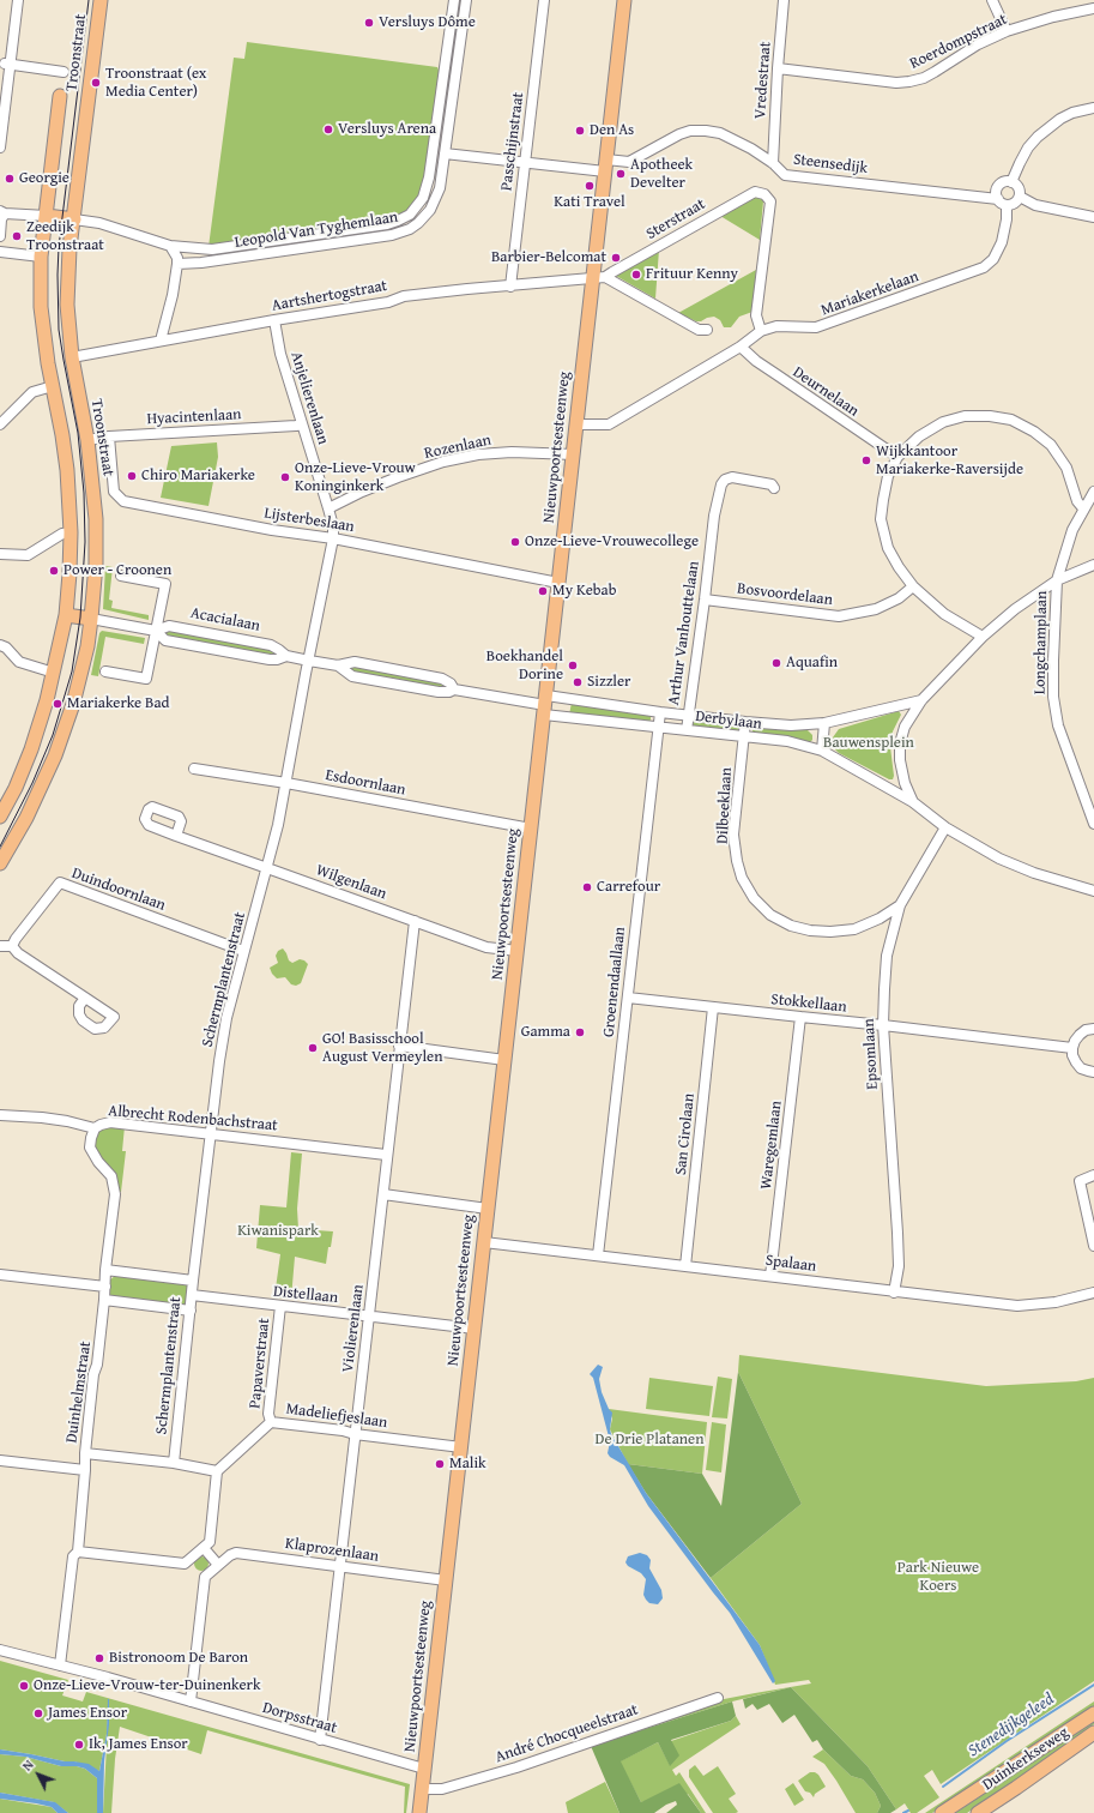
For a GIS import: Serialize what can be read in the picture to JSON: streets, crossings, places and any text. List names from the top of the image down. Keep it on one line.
{"streets":{"main road":["Troonstraat","Nieuwpoortsesteenweg","Acacialaan","Duinkerkseweg"],"street":["Roerdompstraat","Vredestraat","Passchijnstraat","Steensedijk","Sterstraat","Leopold Van Tyghemlaan","Mariakerkelaan","Aartshertogstraat","Deurnelaan","Anjelierenlaan","Hyacintenlaan","Rozenlaan","Lijsterbeslaan","Bosvoordelaan","Arthur Vanhouttelaan","Longchamplaan","Derbylaan","Esdoornlaan","Dilbeeklaan","Wilgenlaan","Duindoornlaan","Schermplantenstraat","Groenendaallaan","Stokkellaan","Epsomlaan","Albrecht Rodenbachstraat","San Cirolaan","Waregemlaan","Spalaan","Distellaan","Violierenlaan","Papaverstraat","Duinhelmstraat","Madeliefjeslaan","Klaprozenlaan","Dorpsstraat","André Chocqueelstraat"]},"crossings":[["Roerdompstraat","Vredestraat"],["Troonstraat","Leopold Van Tyghemlaan"],["Troonstraat","Aartshertogstraat"],["Troonstraat","Hyacintenlaan"],["Troonstraat","Acacialaan"],["Vredestraat","Steensedijk"],["Passchijnstraat","Steensedijk"],["Passchijnstraat","Aartshertogstraat"],["Steensedijk","Leopold Van Tyghemlaan"],["Steensedijk","Mariakerkelaan"],["Steensedijk","Nieuwpoortsesteenweg"],["Sterstraat","Mariakerkelaan"],["Sterstraat","Aartshertogstraat"],["Sterstraat","Nieuwpoortsesteenweg"],["Mariakerkelaan","Deurnelaan"],["Mariakerkelaan","Nieuwpoortsesteenweg"],["Aartshertogstraat","Anjelierenlaan"],["Aartshertogstraat","Nieuwpoortsesteenweg"],["Anjelierenlaan","Hyacintenlaan"],["Anjelierenlaan","Rozenlaan"],["Anjelierenlaan","Lijsterbeslaan"],["Anjelierenlaan","Schermplantenstraat"],["Hyacintenlaan","Lijsterbeslaan"],["Rozenlaan","Nieuwpoortsesteenweg"],["Nieuwpoortsesteenweg","Lijsterbeslaan"],["Nieuwpoortsesteenweg","Acacialaan"],["Nieuwpoortsesteenweg","Derbylaan"],["Nieuwpoortsesteenweg","Esdoornlaan"],["Nieuwpoortsesteenweg","Wilgenlaan"],["Nieuwpoortsesteenweg","Spalaan"],["Nieuwpoortsesteenweg","Distellaan"],["Nieuwpoortsesteenweg","Madeliefjeslaan"],["Nieuwpoortsesteenweg","Klaprozenlaan"],["Nieuwpoortsesteenweg","Dorpsstraat"],["Nieuwpoortsesteenweg","André Chocqueelstraat"],["Lijsterbeslaan","Schermplantenstraat"],["Bosvoordelaan","Arthur Vanhouttelaan"],["Acacialaan","Derbylaan"],["Acacialaan","Schermplantenstraat"],["Arthur Vanhouttelaan","Derbylaan"],["Derbylaan","Dilbeeklaan"],["Derbylaan","Groenendaallaan"],["Esdoornlaan","Schermplantenstraat"],["Dilbeeklaan","Epsomlaan"],["Wilgenlaan","Schermplantenstraat"],["Wilgenlaan","Violierenlaan"],["Duindoornlaan","Schermplantenstraat"],["Schermplantenstraat","Albrecht Rodenbachstraat"],["Schermplantenstraat","Distellaan"],["Groenendaallaan","Stokkellaan"],["Groenendaallaan","Spalaan"],["Stokkellaan","Epsomlaan"],["Stokkellaan","San Cirolaan"],["Stokkellaan","Waregemlaan"],["Epsomlaan","Spalaan"],["Albrecht Rodenbachstraat","Violierenlaan"],["Albrecht Rodenbachstraat","Duinhelmstraat"],["San Cirolaan","Spalaan"],["Waregemlaan","Spalaan"],["Distellaan","Violierenlaan"],["Distellaan","Papaverstraat"],["Violierenlaan","Madeliefjeslaan"],["Violierenlaan","Klaprozenlaan"],["Violierenlaan","Dorpsstraat"],["Papaverstraat","Madeliefjeslaan"],["Duinhelmstraat","Dorpsstraat"],["Klaprozenlaan","Dorpsstraat"]],"water":["Stenedijkgeleed"],"parks":["Bauwensplein","Kiwanispark","De Drie Platanen","Park Nieuwe Koers"],"places":["Versluys Dôme","Troonstraat (ex Media Center)","Versluys Arena","Den As","Apotheek Develter","Georgie","Kati Travel","Zeedijk Troonstraat","Barbier-Belcomat","Frituur Kenny","Wijkkantoor Mariakerke-Raversijde","Chiro Mariakerke","Onze-Lieve-Vrouw Koninginkerk","Onze-Lieve-Vrouwecollege","Power - Croonen","My Kebab","Aquafin","Boekhandel Dorine","Sizzler","Mariakerke Bad","Carrefour","Gamma","GO! Basisschool August Vermeylen","Malik","Bistronoom De Baron","Onze-Lieve-Vrouw-ter-Duinenkerk","James Ensor","Ik, James Ensor"],"north":"top left"}
